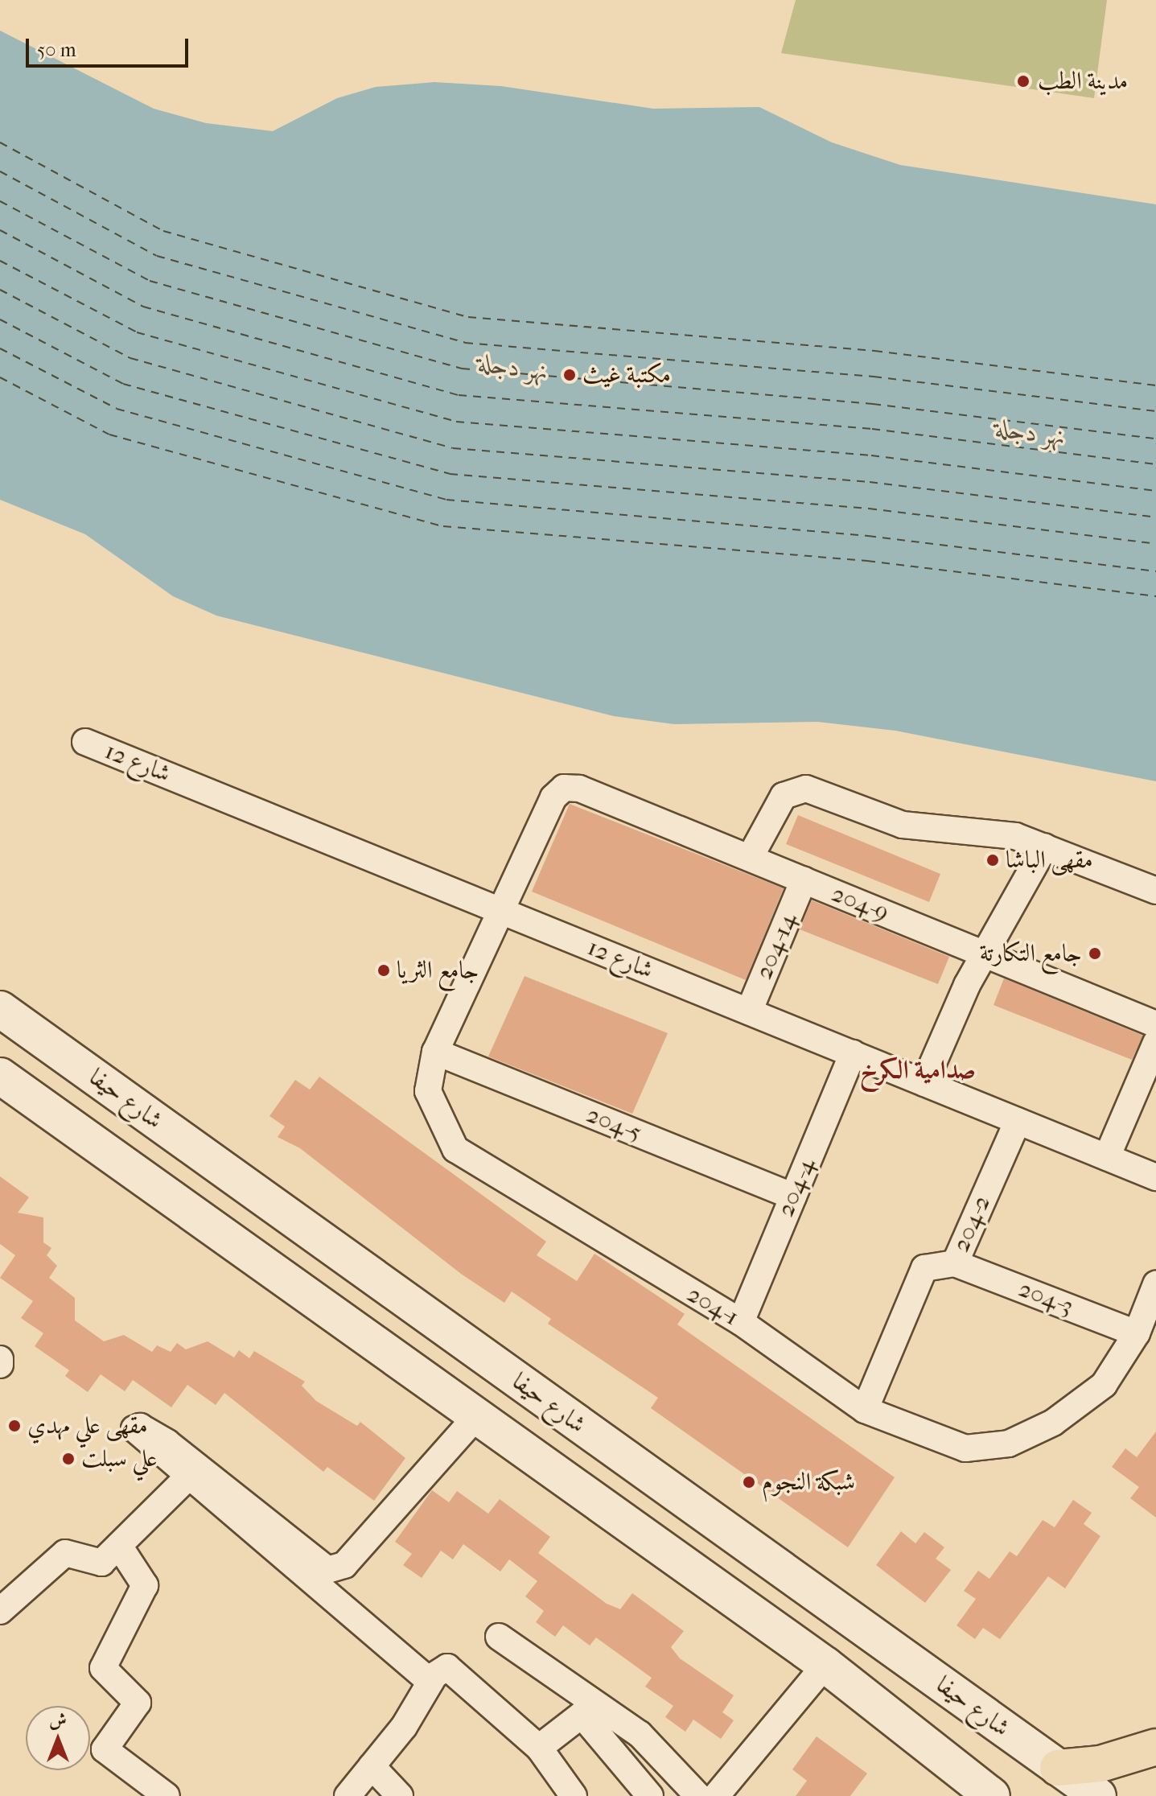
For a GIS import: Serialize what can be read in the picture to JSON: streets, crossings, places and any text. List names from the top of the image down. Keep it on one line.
{"streets":{"main road":["شارع حيفا"],"street":["شارع 12","204-9","204-14","204-5","204-4","204-2","204-3","204-1"]},"crossings":[["شارع 12","204-14"],["شارع 12","204-4"],["شارع 12","204-2"],["شارع 12","204-1"],["204-9","204-14"],["204-9","204-1"],["204-5","204-4"],["204-5","204-1"],["204-4","204-1"],["204-2","204-3"],["204-2","204-1"],["204-3","204-1"]],"districts":["صدامية الكرخ"],"water":["نهر دجلة"],"places":["مدينة الطب","مكتبة غيث","مقهى الباشا","جامع التكارتة","جامع الثريا","مقهى علي مهدي","علي سبلت","شبكة النجوم"],"scale_bar":"50 m","north":"top"}
